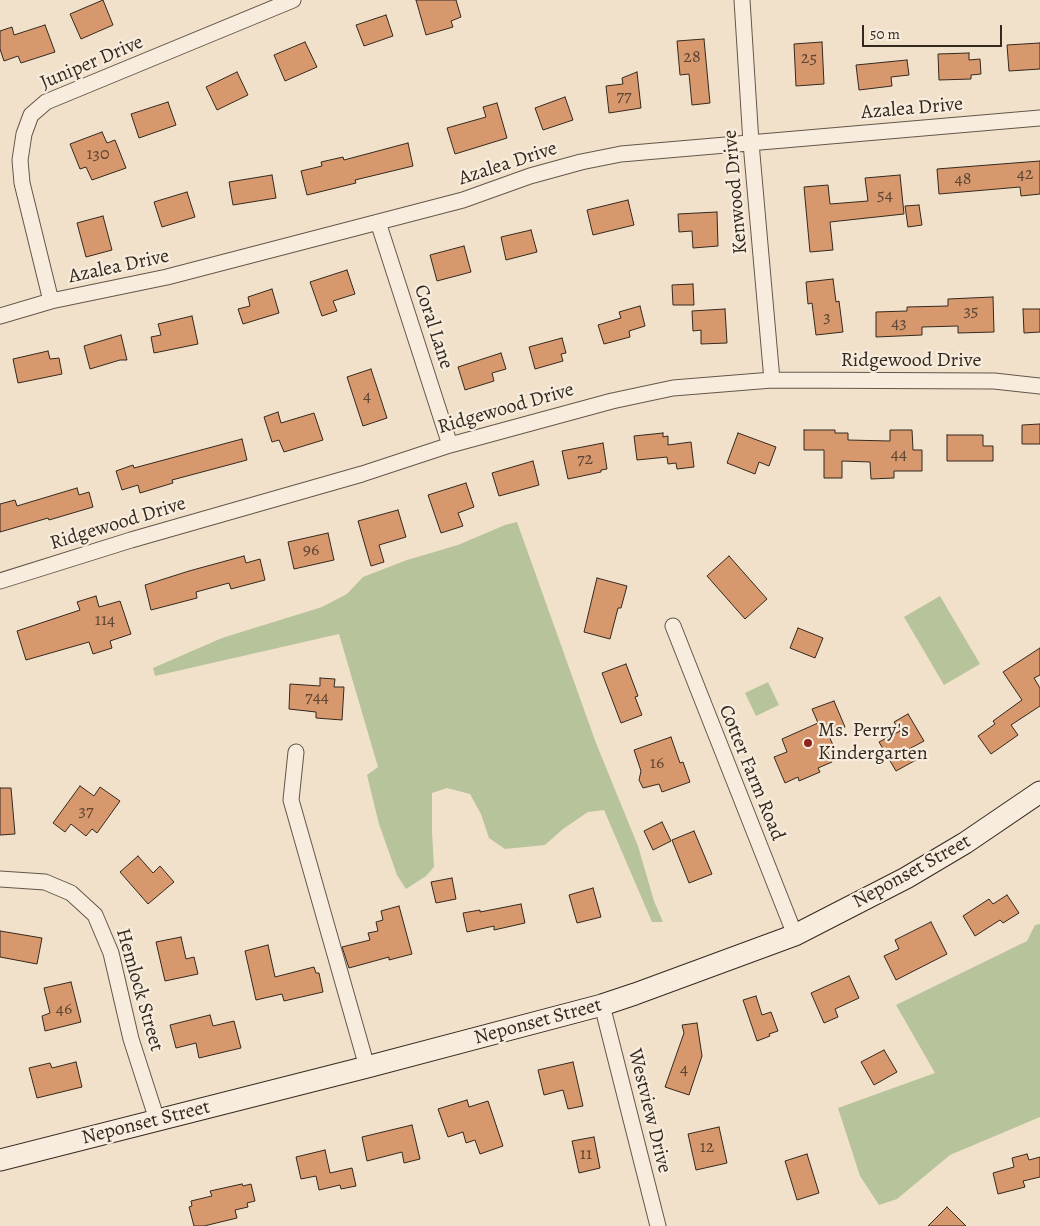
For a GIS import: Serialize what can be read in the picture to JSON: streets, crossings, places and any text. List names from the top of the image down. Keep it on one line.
{"streets":{"main road":["Neponset Street"],"street":["Juniper Drive","Azalea Drive","Kenwood Drive","Coral Lane","Ridgewood Drive","Cotter Farm Road","Hemlock Street","Westview Drive"]},"crossings":[["Juniper Drive","Azalea Drive"],["Azalea Drive","Kenwood Drive"],["Azalea Drive","Coral Lane"],["Kenwood Drive","Ridgewood Drive"],["Coral Lane","Ridgewood Drive"],["Cotter Farm Road","Neponset Street"],["Neponset Street","Hemlock Street"],["Neponset Street","Westview Drive"]],"places":["Ms. Perry's Kindergarten"],"house_numbers":["28","25","77","130","42","48","54","35","3","43","4","44","72","96","114","744","16","37","46","4","12","11"],"scale_bar":"50 m"}
